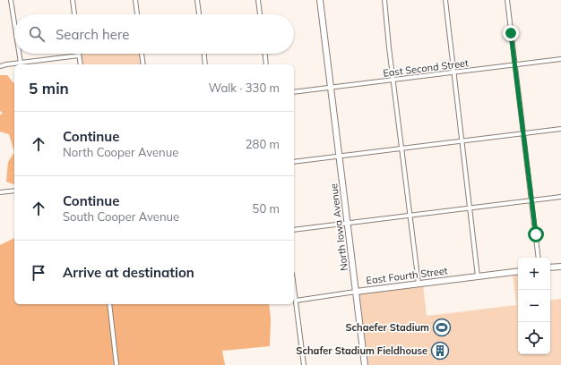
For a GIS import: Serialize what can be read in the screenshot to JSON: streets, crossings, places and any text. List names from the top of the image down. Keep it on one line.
{"streets":{"main road":["North Iowa Avenue","East Fourth Street"],"street":["East Second Street"]},"crossings":[["East Second Street","North Iowa Avenue"],["North Iowa Avenue","East Fourth Street"]],"places":{"sports":["Schaefer Stadium"],"building":["Schafer Stadium Fieldhouse"]},"page":{"search":"Search here","heading":["5 min","Walk · 330 m"],"list":[["Continue","North Cooper Avenue","280 m"],["Continue","South Cooper Avenue","50 m"],"Arrive at destination"],"map_buttons":["+","−"]}}
